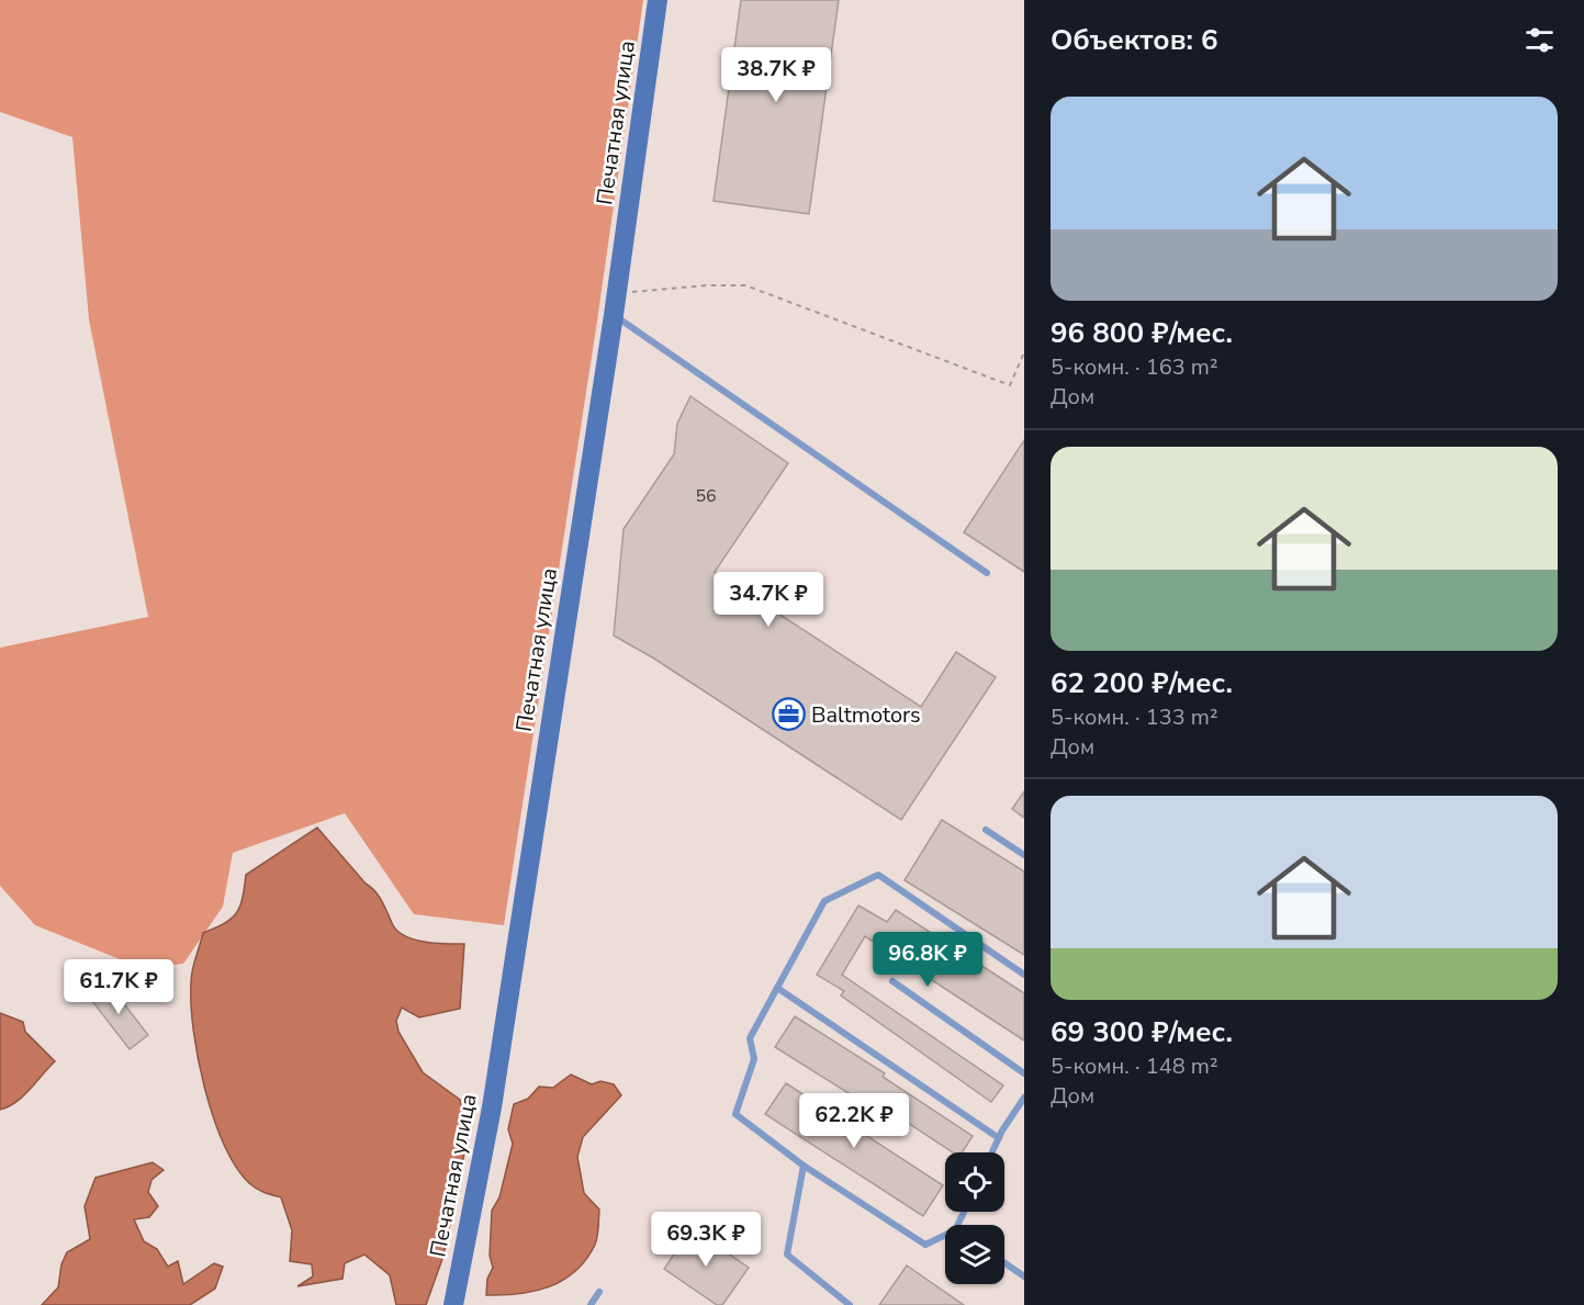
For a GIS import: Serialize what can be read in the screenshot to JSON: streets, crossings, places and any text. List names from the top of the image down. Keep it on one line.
{"streets":{"street":["Печатная улица"]},"places":{"office":["Baltmotors"]},"house_numbers":["56"],"page":{"heading":"Объектов: 6","price":["38.7K ₽","34.7K ₽","96.8K ₽","61.7K ₽","62.2K ₽","69.3K ₽"],"list":[{"name":"96 800 ₽/мес.","note":"5-комн. · 163 m² · Дом"},{"name":"62 200 ₽/мес.","note":"5-комн. · 133 m² · Дом"},{"name":"69 300 ₽/мес.","note":"5-комн. · 148 m² · Дом"}]}}
